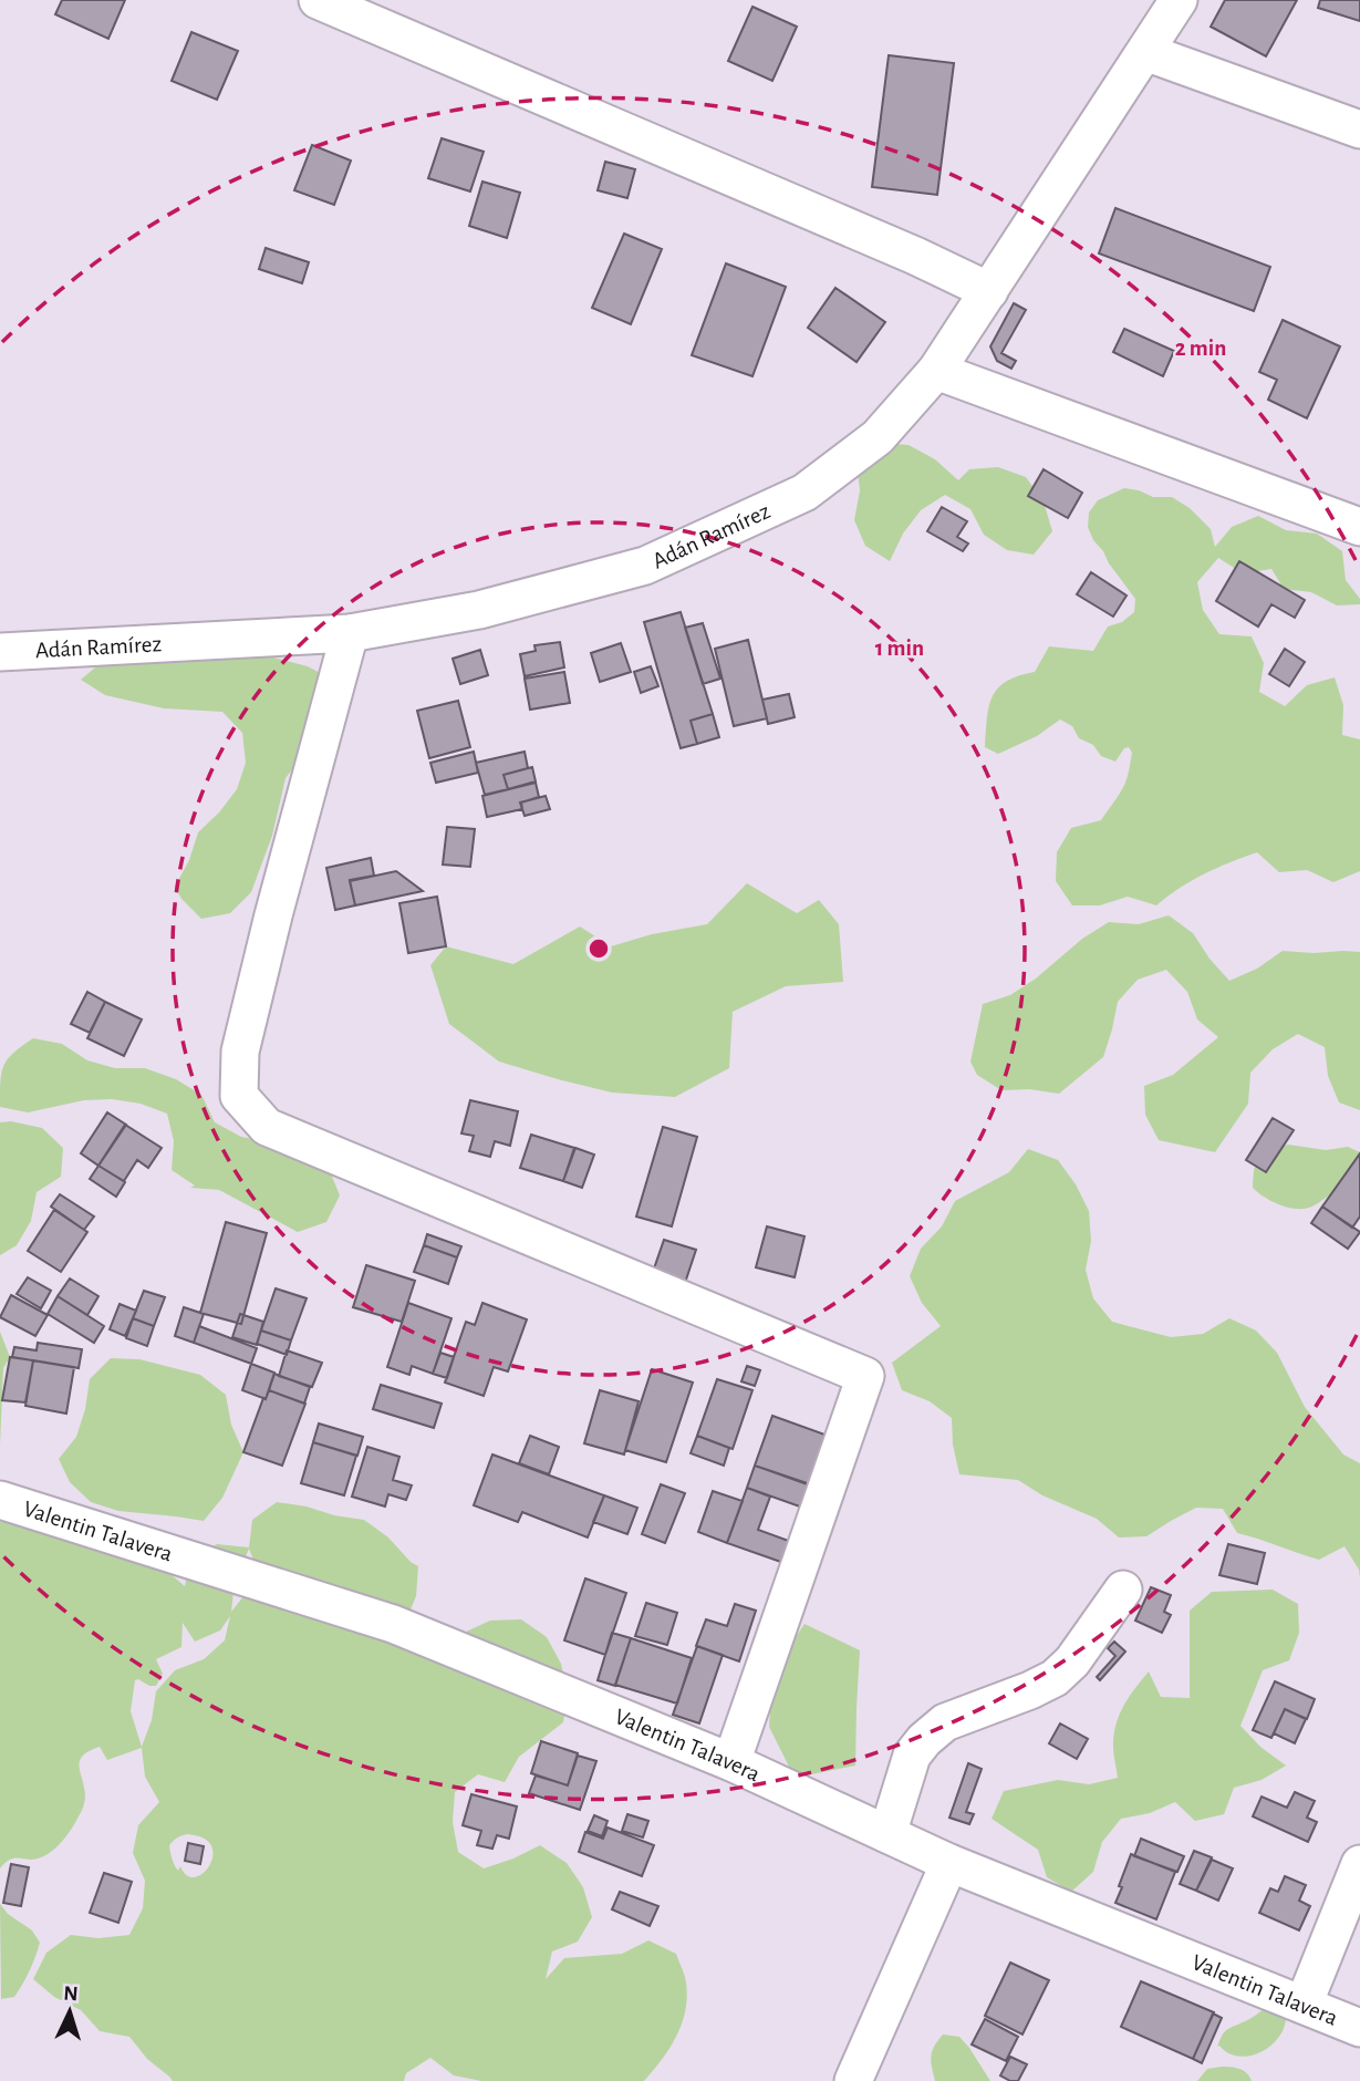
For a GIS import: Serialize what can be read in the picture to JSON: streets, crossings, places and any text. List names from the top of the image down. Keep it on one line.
{"streets":{"street":["Adán Ramírez","Valentin Talavera"]},"north":"top","rings":["2 min","1 min"]}
